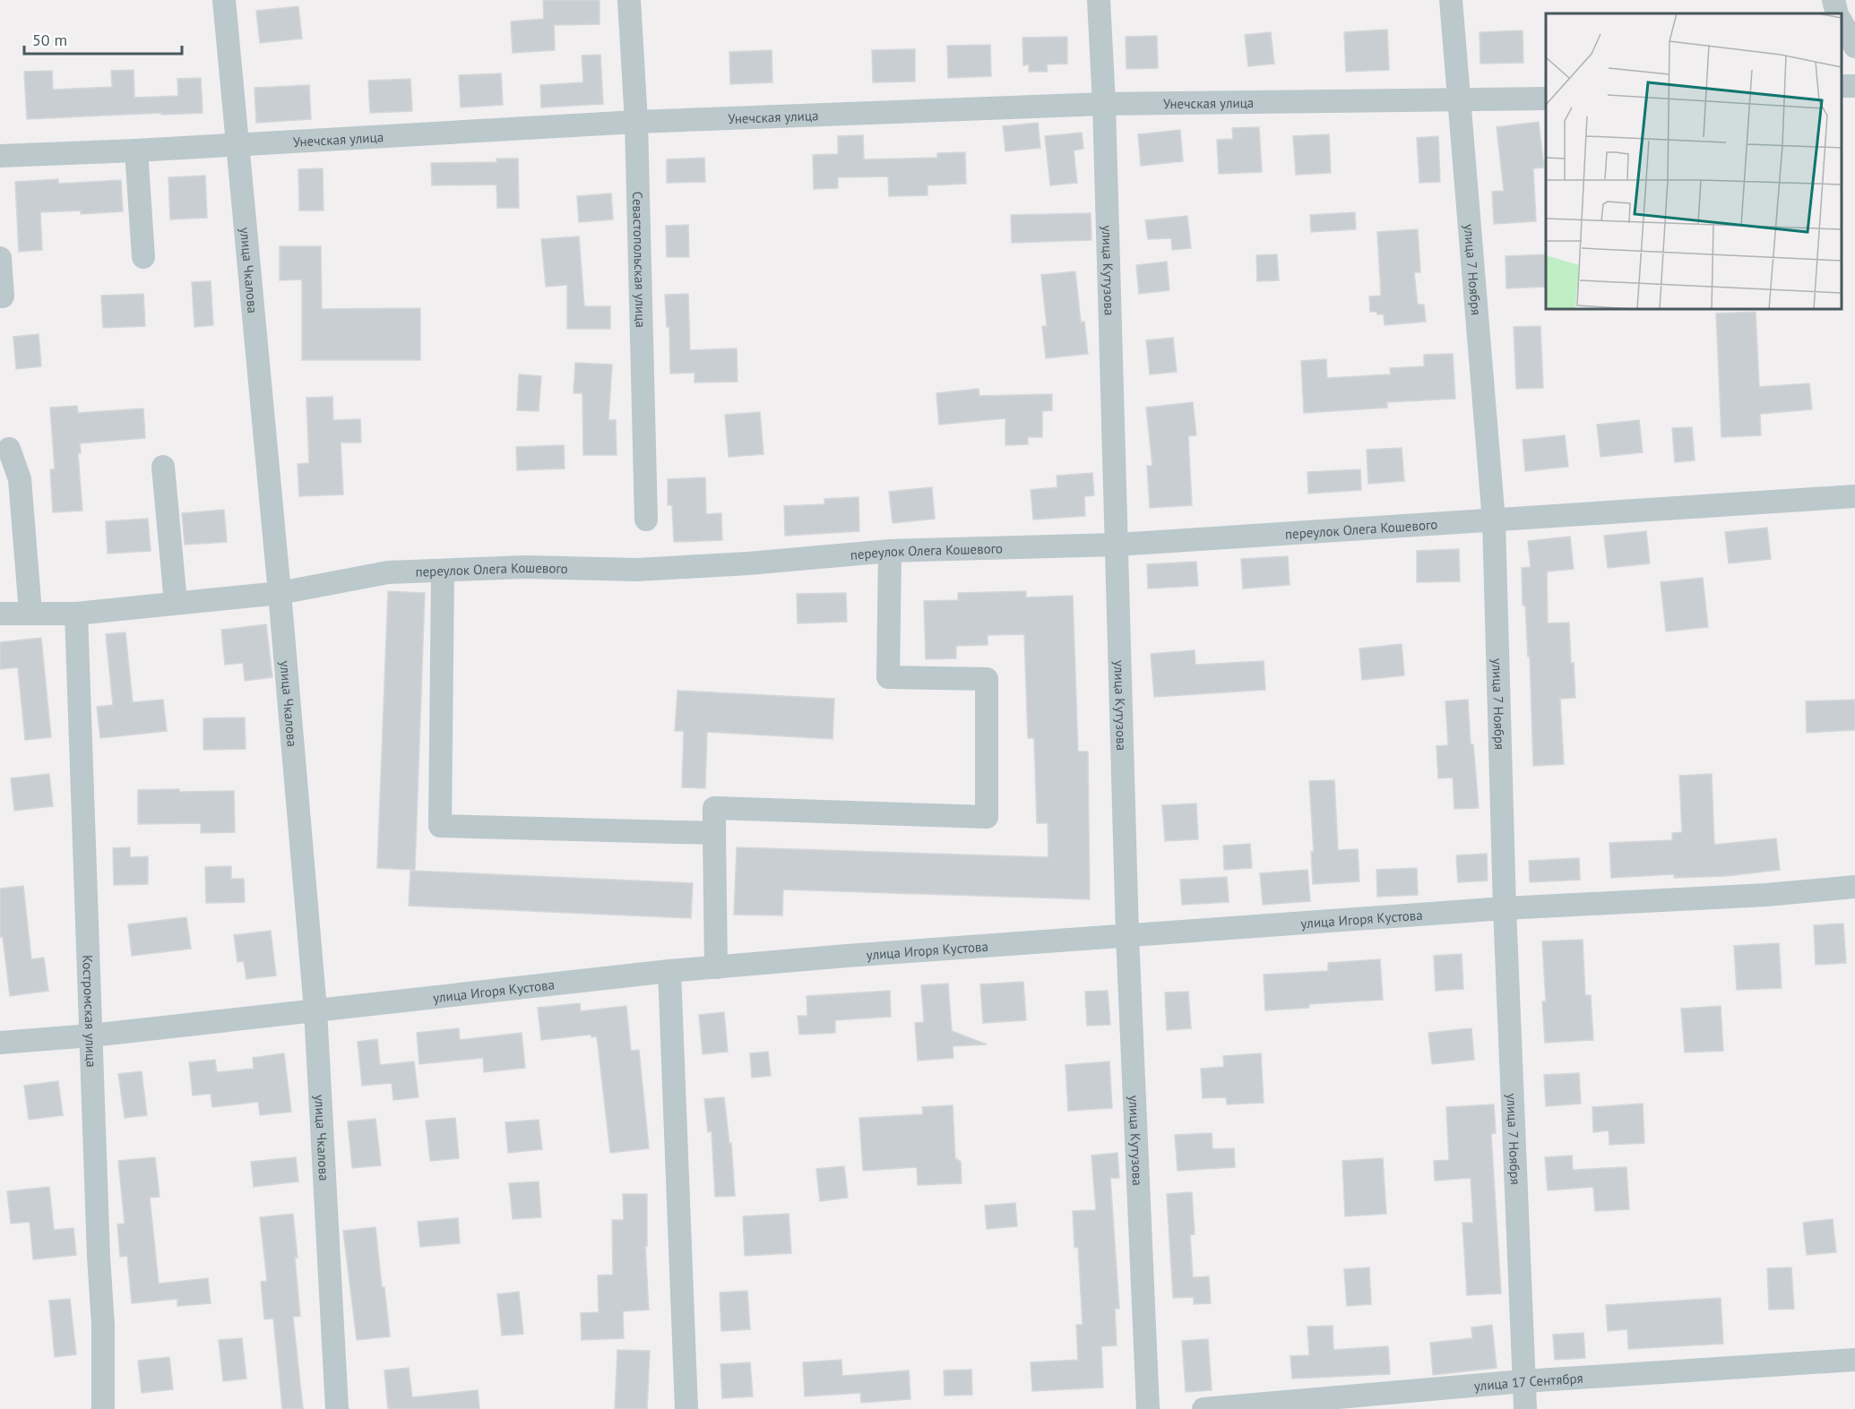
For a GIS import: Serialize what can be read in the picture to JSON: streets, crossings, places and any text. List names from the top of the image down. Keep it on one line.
{"streets":{"street":["Унечская улица","Севастопольская улица","улица Кутузова","улица 7 Ноября","улица Чкалова","переулок Олега Кошевого","улица Игоря Кустова","Костромская улица","улица 17 Сентября"]},"crossings":[["Унечская улица","Севастопольская улица"],["Унечская улица","улица Кутузова"],["Унечская улица","улица 7 Ноября"],["Унечская улица","улица Чкалова"],["улица Кутузова","переулок Олега Кошевого"],["улица Кутузова","улица Игоря Кустова"],["улица 7 Ноября","переулок Олега Кошевого"],["улица 7 Ноября","улица Игоря Кустова"],["улица 7 Ноября","улица 17 Сентября"],["улица Чкалова","переулок Олега Кошевого"],["улица Чкалова","улица Игоря Кустова"],["переулок Олега Кошевого","Костромская улица"],["улица Игоря Кустова","Костромская улица"]],"scale_bar":"50 m"}
